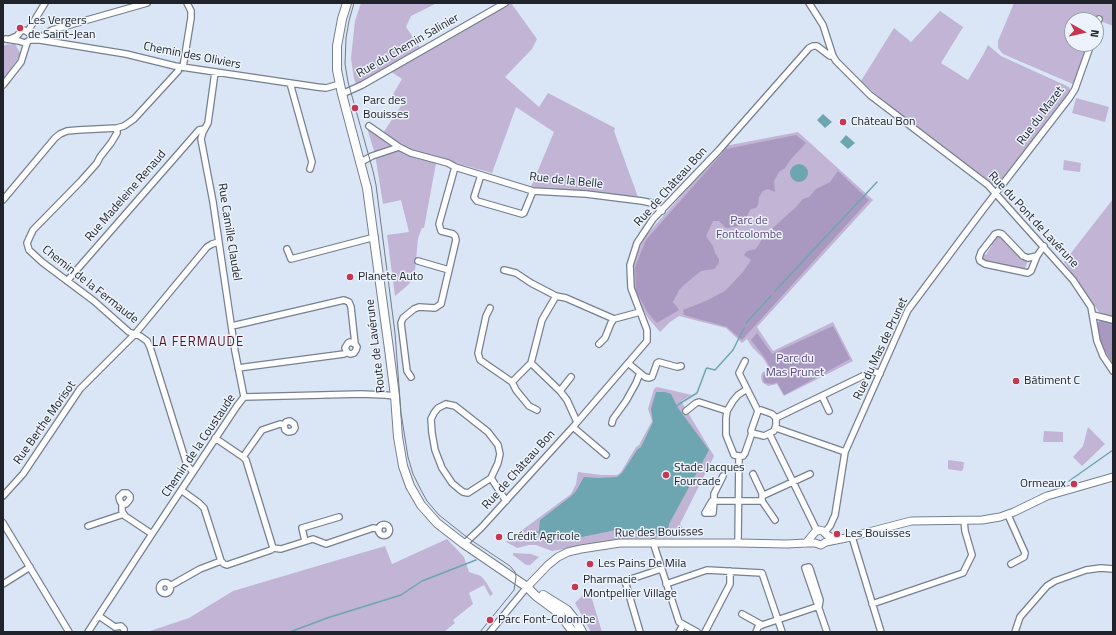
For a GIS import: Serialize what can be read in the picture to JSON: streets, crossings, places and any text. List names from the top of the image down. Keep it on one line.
{"streets":{"main road":["Route de Lavérune"],"street":["Rue du Chemin Salinier","Chemin des Oliviers","Rue du Mazet","Rue de la Belle","Rue de Château Bon","Rue Madeleine Renaud","Rue du Pont de Lavérune","Rue Camille Claudel","Chemin de la Fermaude","Rue du Mas de Prunet","Rue Berthe Morisot","Chemin de la Coustaude","Rue des Bouisses"]},"crossings":[["Rue du Chemin Salinier","Route de Lavérune"],["Chemin des Oliviers","Rue Camille Claudel"],["Chemin des Oliviers","Route de Lavérune"],["Rue du Mazet","Rue du Pont de Lavérune"],["Rue du Mazet","Rue du Mas de Prunet"],["Rue de la Belle","Rue de Château Bon"],["Rue de Château Bon","Rue du Pont de Lavérune"],["Rue de Château Bon","Route de Lavérune"],["Rue Madeleine Renaud","Rue Camille Claudel"],["Rue Madeleine Renaud","Chemin de la Fermaude"],["Rue du Pont de Lavérune","Rue du Mas de Prunet"],["Rue Camille Claudel","Rue Berthe Morisot"],["Rue Camille Claudel","Chemin de la Coustaude"],["Chemin de la Fermaude","Rue Berthe Morisot"],["Chemin de la Fermaude","Chemin de la Coustaude"],["Route de Lavérune","Chemin de la Coustaude"],["Route de Lavérune","Rue des Bouisses"]],"districts":["LA FERMAUDE"],"parks":["Parc de Fontcolombe","Parc du Mas Prunet"],"places":["Les Vergers de Saint-Jean","Parc des Bouisses","Château Bon","Planete Auto","Bâtiment C","Stade Jacques Fourcade","Ormeaux","Les Bouisses","Crédit Agricole","Les Pains De Mila","Pharmacie Montpellier Village","Parc Font-Colombe"],"north":"right"}
